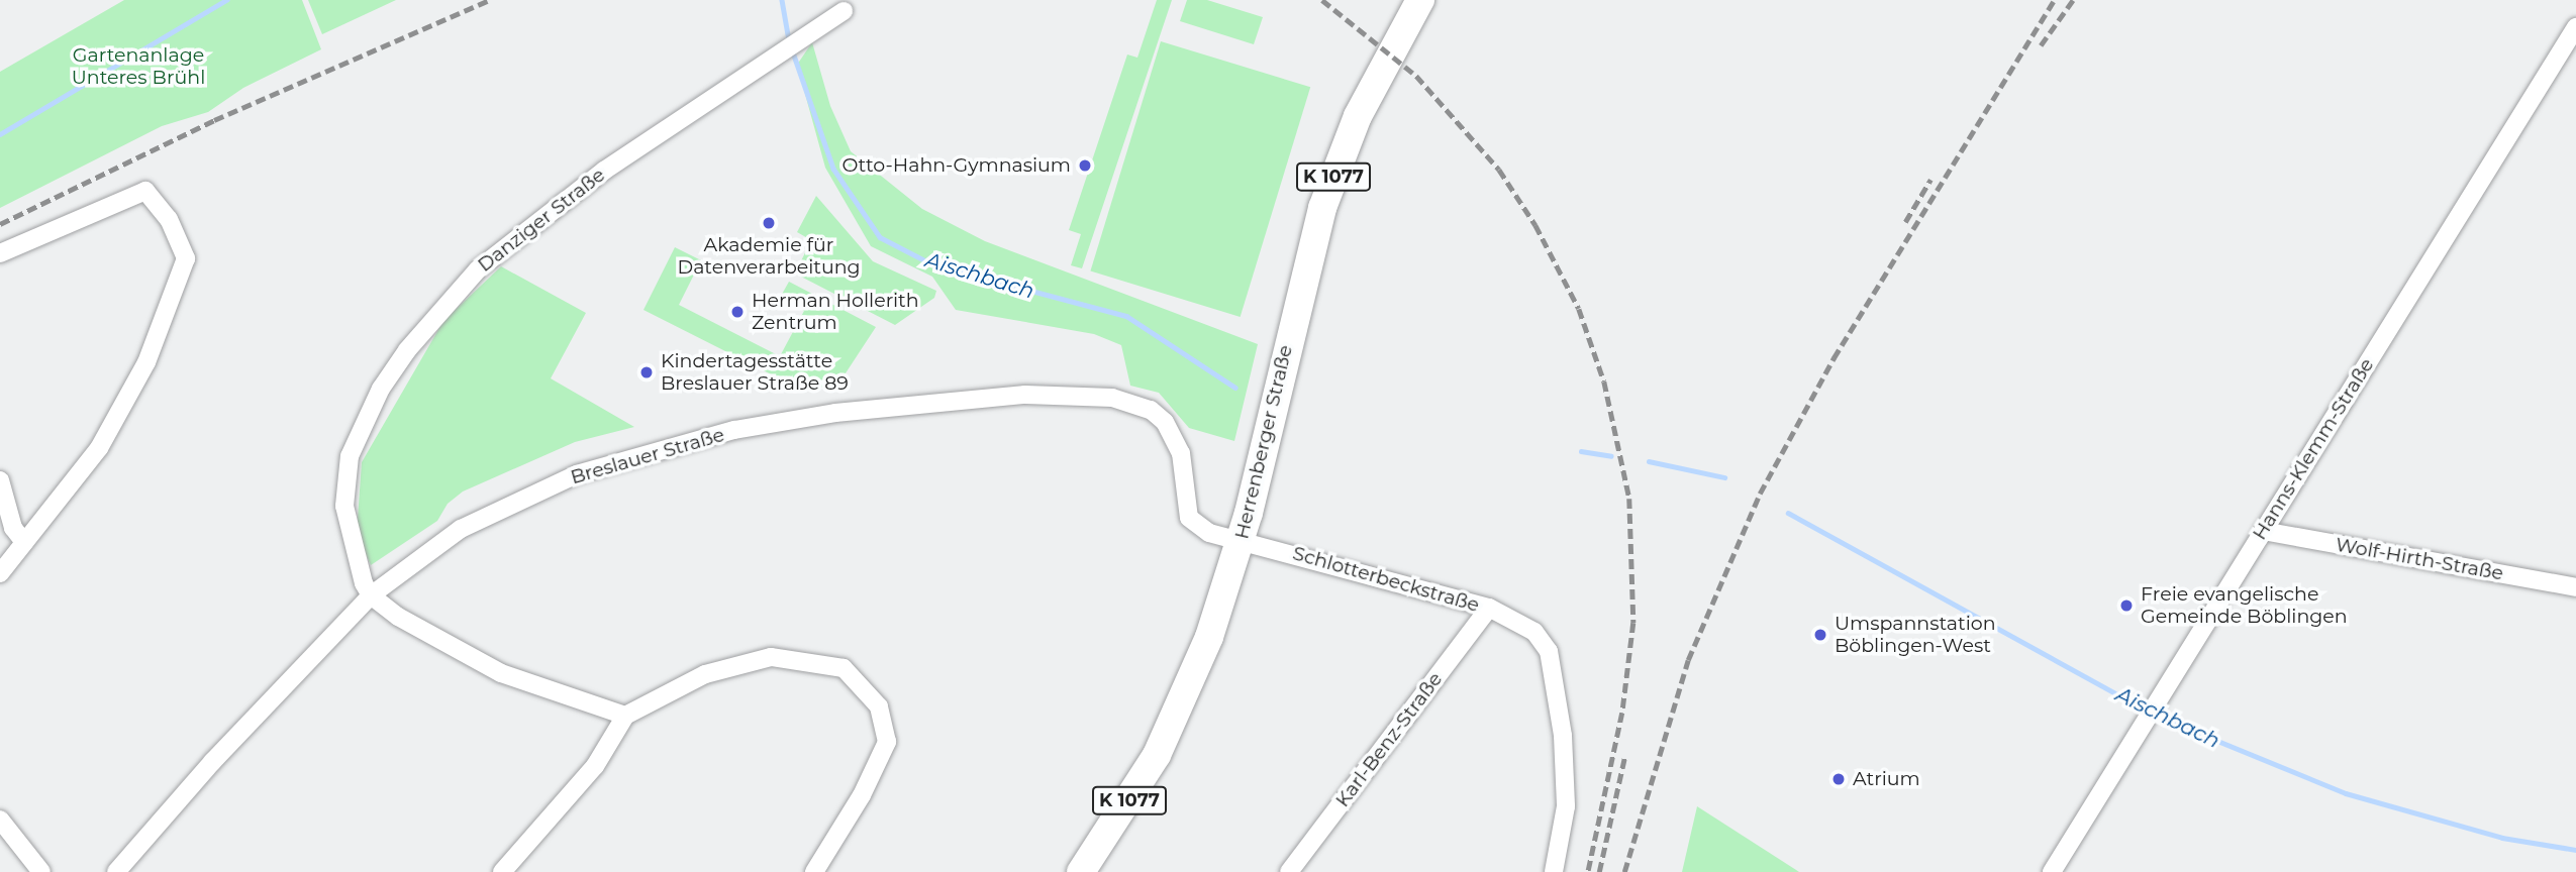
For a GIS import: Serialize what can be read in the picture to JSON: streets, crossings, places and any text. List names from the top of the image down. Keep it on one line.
{"streets":{"main road":["K 1077","Herrenberger Straße"],"street":["Danziger Straße","Hanns-Klemm-Straße","Breslauer Straße","Wolf-Hirth-Straße","Schlotterbeckstraße","Karl-Benz-Straße"]},"crossings":[["Danziger Straße","Breslauer Straße"],["Herrenberger Straße","Breslauer Straße"],["Herrenberger Straße","Schlotterbeckstraße"],["Hanns-Klemm-Straße","Wolf-Hirth-Straße"],["Breslauer Straße","Schlotterbeckstraße"],["Schlotterbeckstraße","Karl-Benz-Straße"]],"water":["Aischbach"],"parks":["Gartenanlage Unteres Brühl"],"places":["Otto-Hahn-Gymnasium","Akademie für Datenverarbeitung","Herman Hollerith Zentrum","Kindertagesstätte Breslauer Straße 89","Freie evangelische Gemeinde Böblingen","Umspannstation Böblingen-West","Atrium"]}
